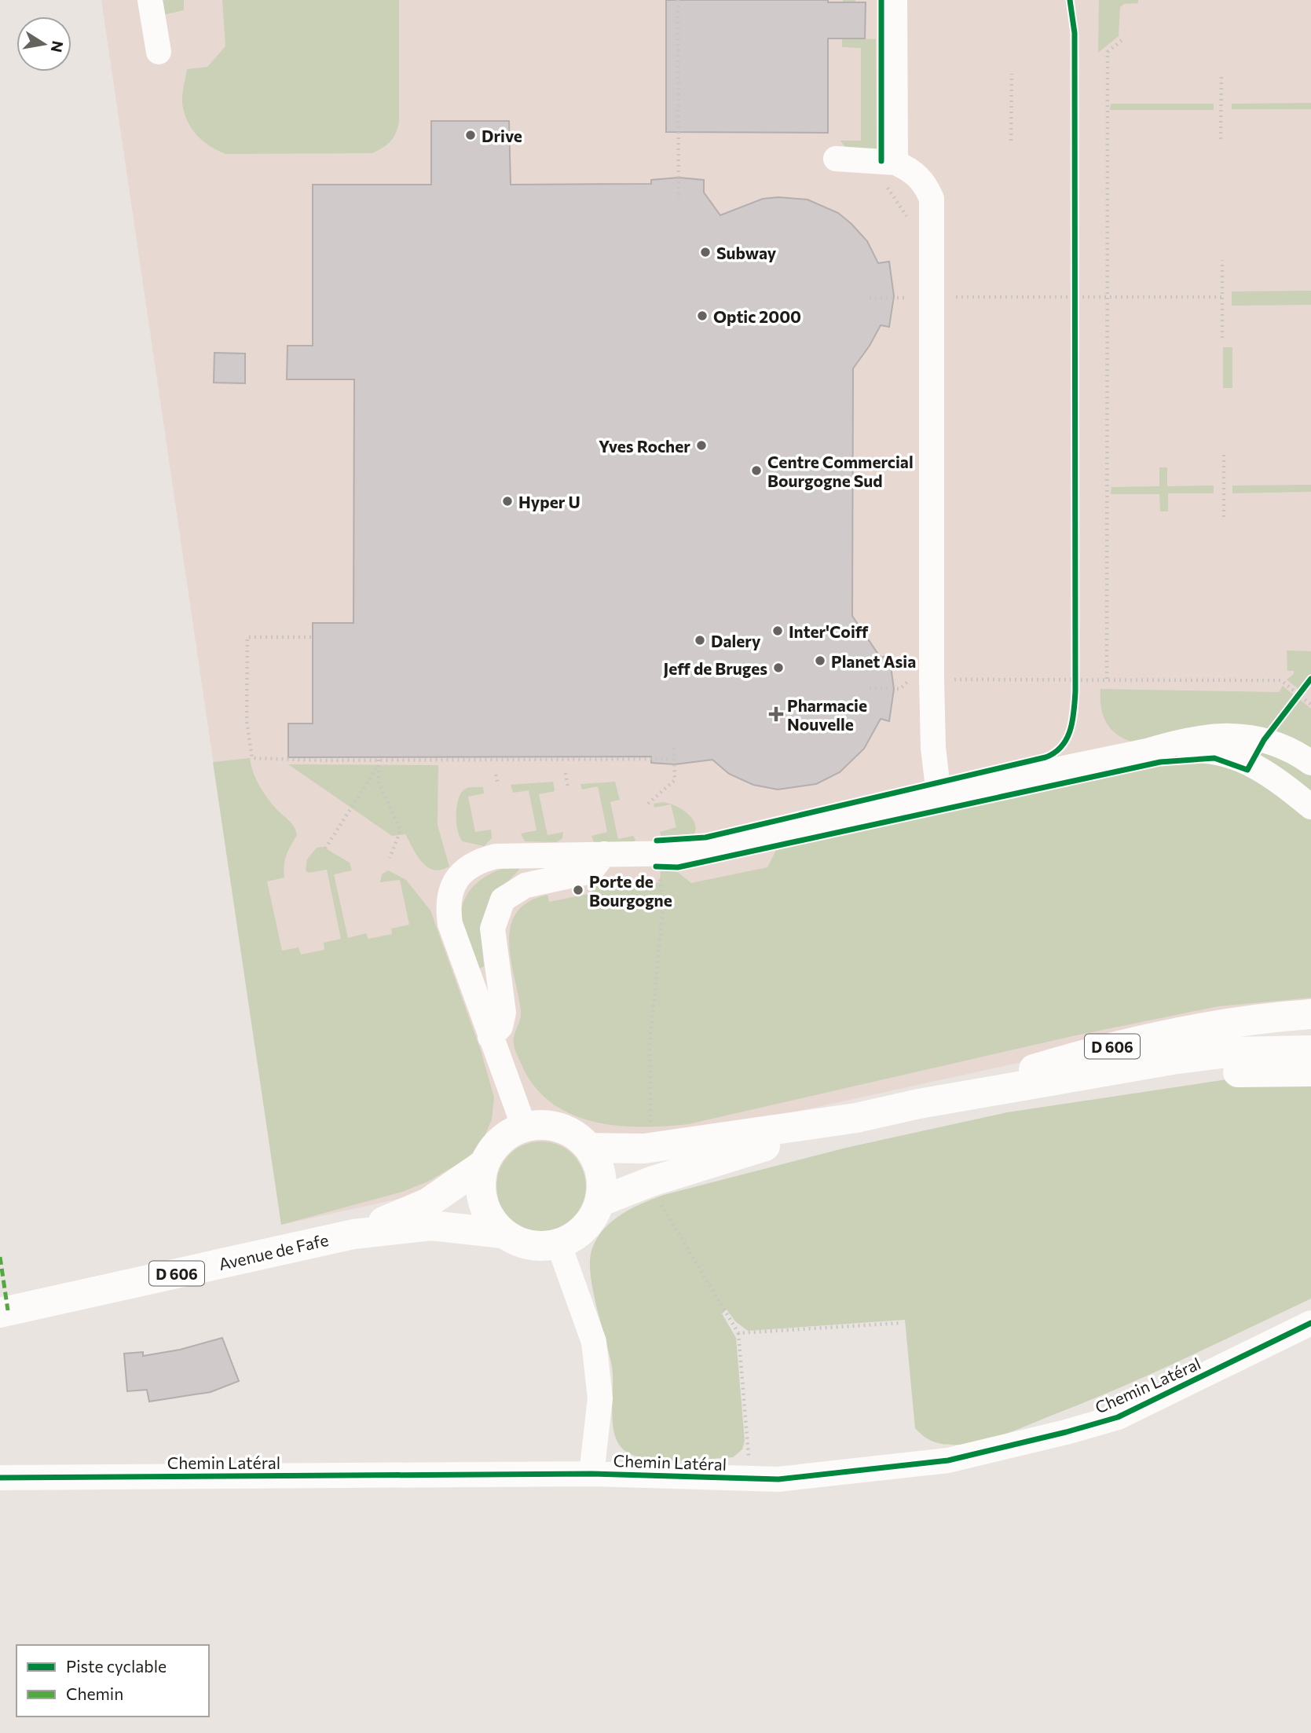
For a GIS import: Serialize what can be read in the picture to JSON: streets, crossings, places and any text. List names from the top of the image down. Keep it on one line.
{"streets":{"main road":["D 606","Avenue de Fafe"],"street":["Chemin Latéral"]},"crossings":[["D 606","Avenue de Fafe"]],"places":{"other":["Drive","Subway","Optic 2000","Yves Rocher","Centre Commercial Bourgogne Sud","Hyper U","Inter'Coiff","Dalery","Planet Asia","Jeff de Bruges","Porte de Bourgogne"],"health":["Pharmacie Nouvelle"]},"legend":["Piste cyclable","Chemin"],"north":"right"}
